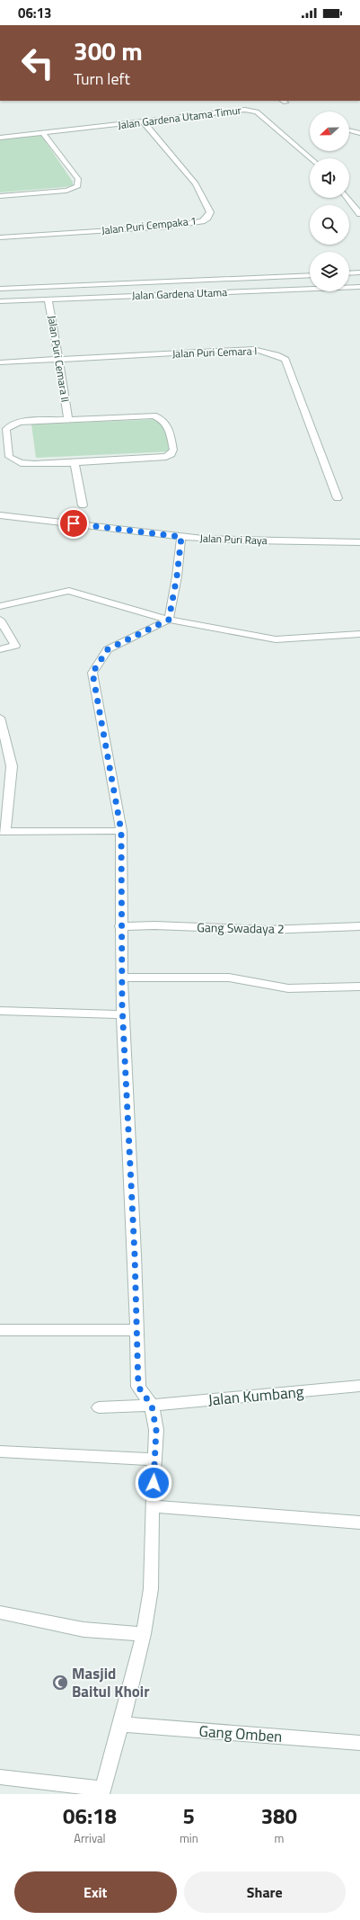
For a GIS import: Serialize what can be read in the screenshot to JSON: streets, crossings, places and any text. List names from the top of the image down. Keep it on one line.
{"streets":{"street":["Jalan Gardena Utama Timur","Jalan Puri Cempaka 1","Jalan Gardena Utama","Jalan Puri Cemara I","Jalan Puri Cemara II","Jalan Puri Raya","Gang Swadaya 2","Jalan Kumbang","Gang Omben"]},"crossings":[["Jalan Gardena Utama Timur","Jalan Puri Cempaka 1"],["Jalan Gardena Utama","Jalan Puri Cemara II"],["Jalan Puri Cemara I","Jalan Puri Cemara II"]],"places":{"mosque":["Masjid Baitul Khoir"]},"north":"left","page":{"status":"06:13","turn":["300 m","Turn left"],"eta":["06:18","Arrival","5","min","380","m"],"buttons":["Exit","Share"]}}
